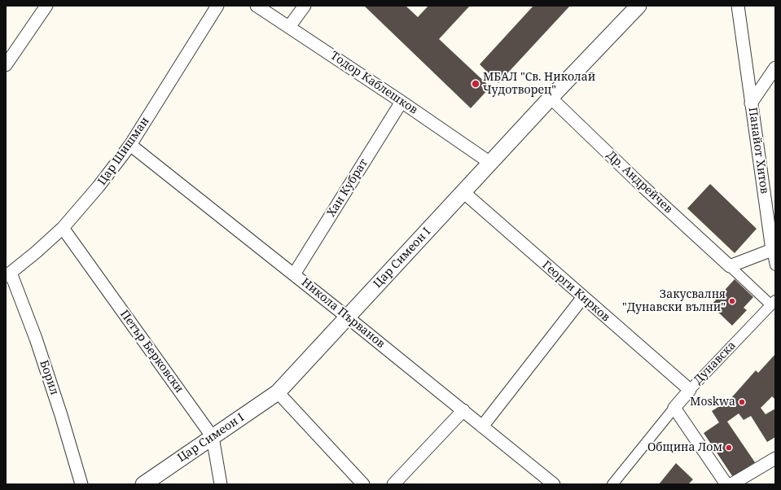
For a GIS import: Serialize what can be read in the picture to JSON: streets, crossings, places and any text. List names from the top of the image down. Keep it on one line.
{"streets":{"street":["Тодор Каблешков","Панайот Хитов","Цар Шишман","Др. Андрейчев","Хан Кубрат","Цар Симеон I","Георги Кирков","Никола Първанов","Петър Берковски","Дунавска","Борил"]},"crossings":[["Тодор Каблешков","Хан Кубрат"],["Тодор Каблешков","Цар Симеон I"],["Цар Шишман","Никола Първанов"],["Цар Шишман","Петър Берковски"],["Цар Шишман","Борил"],["Др. Андрейчев","Цар Симеон I"],["Др. Андрейчев","Дунавска"],["Хан Кубрат","Никола Първанов"],["Цар Симеон I","Георги Кирков"],["Цар Симеон I","Никола Първанов"],["Цар Симеон I","Петър Берковски"],["Георги Кирков","Дунавска"]],"places":["МБАЛ \"Св. Николай Чудотворец\"","Закусвалня \"Дунавски вълни\"","Moskwa","Община Лом"]}
